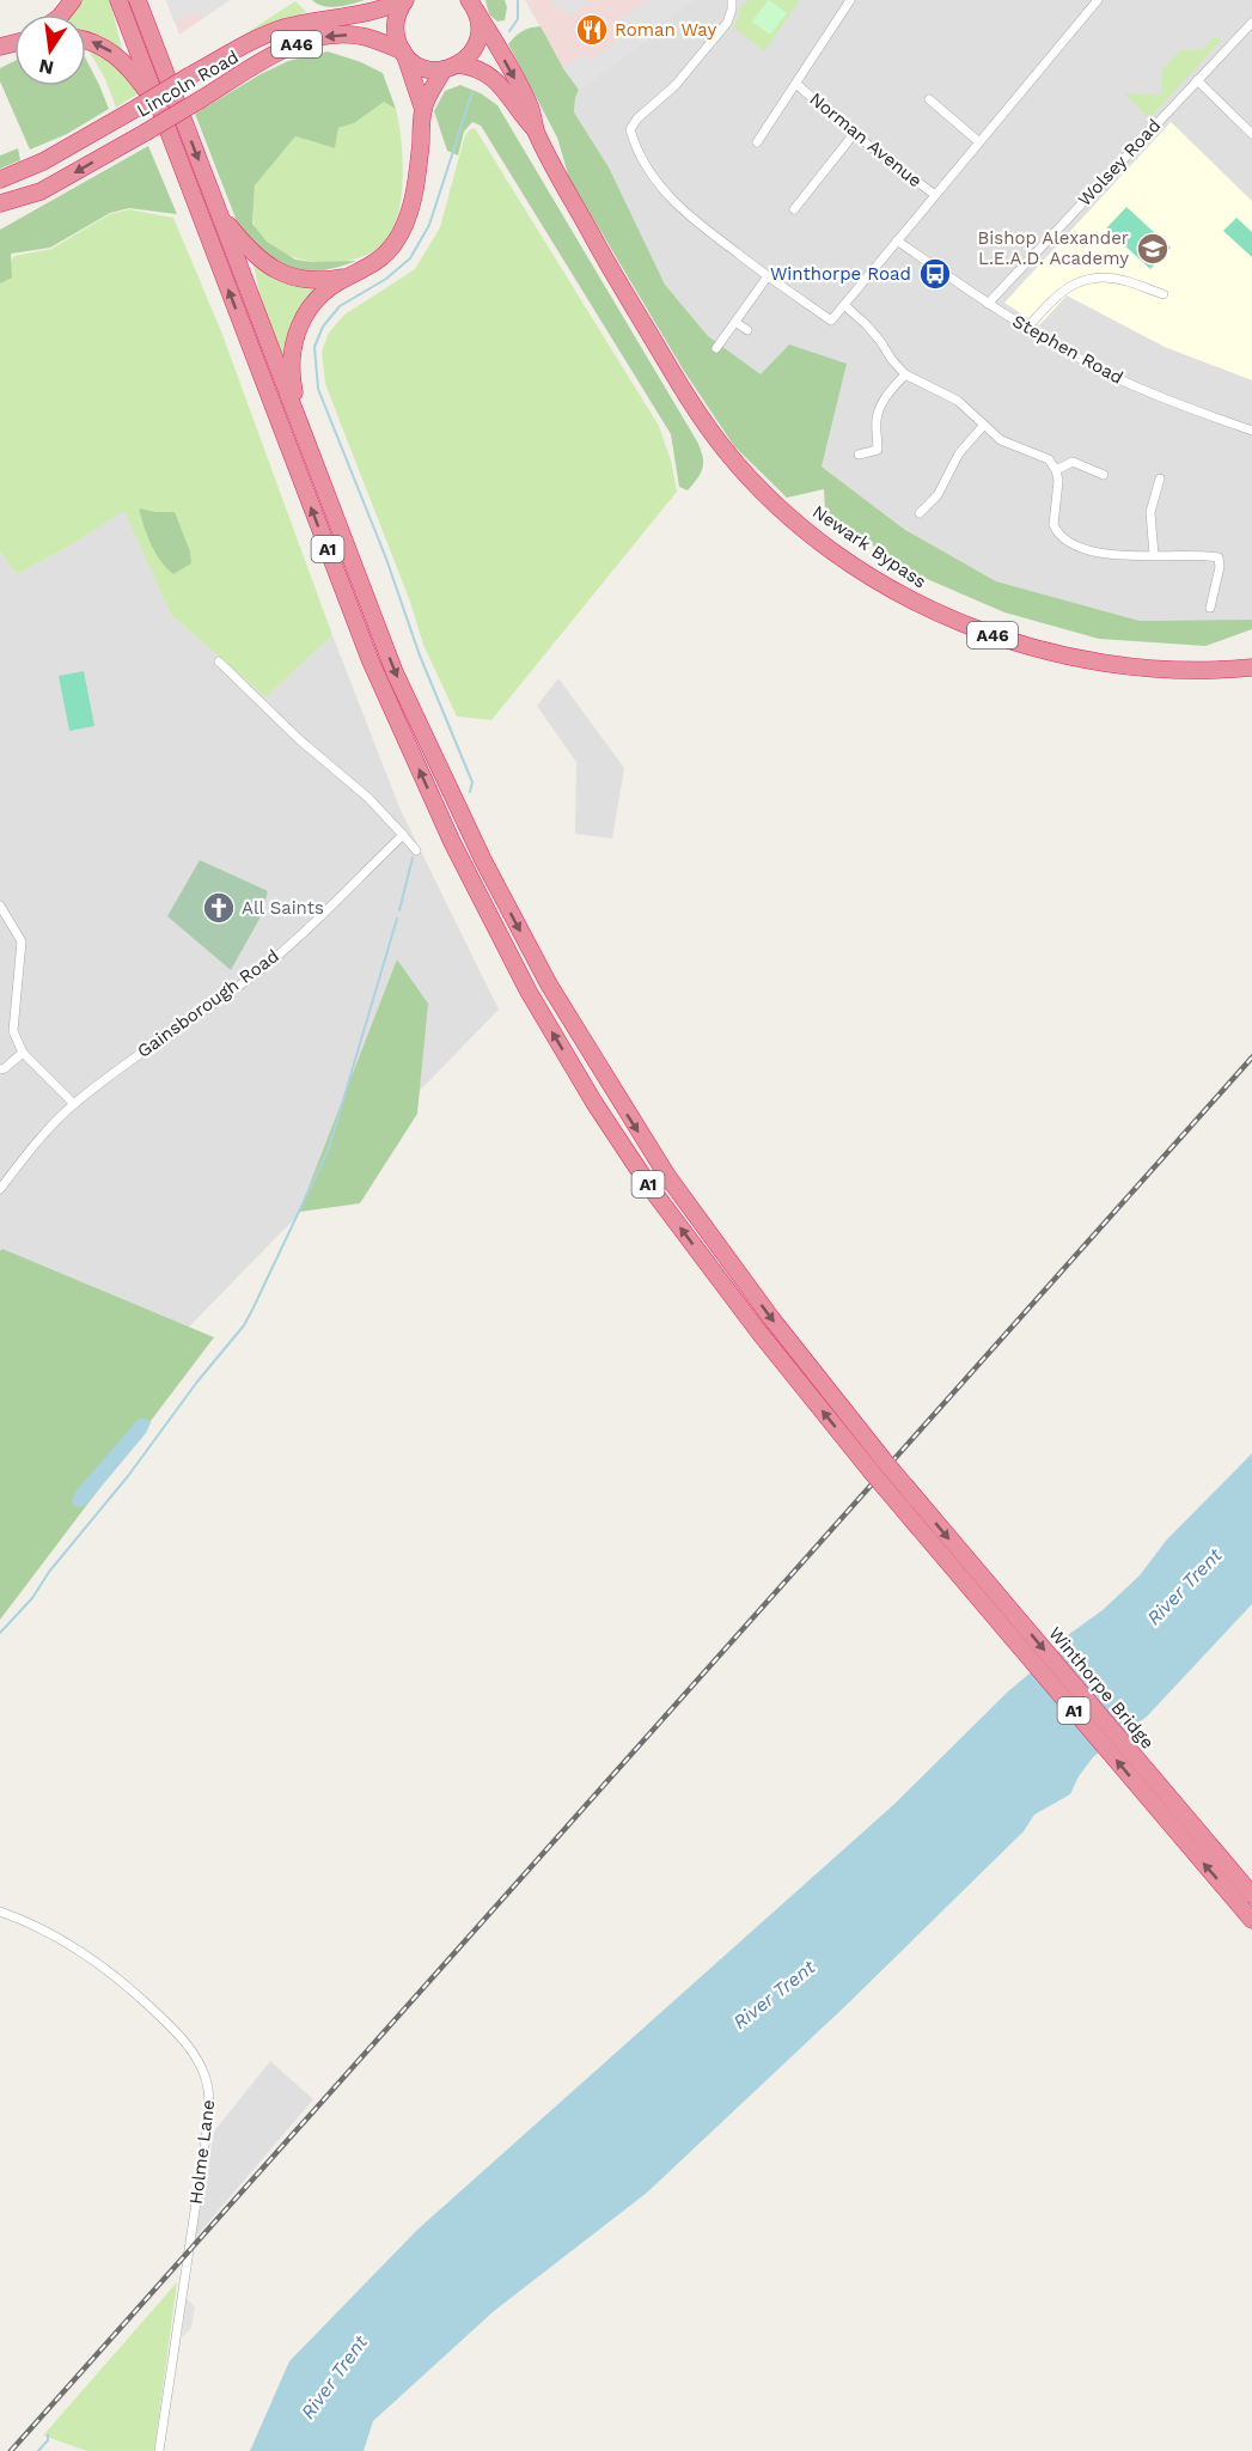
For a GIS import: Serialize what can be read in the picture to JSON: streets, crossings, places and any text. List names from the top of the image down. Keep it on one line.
{"streets":{"highway":["A46","Lincoln Road","Newark Bypass","A1","Winthorpe Bridge"],"street":["Norman Avenue","Wolsey Road","Stephen Road","Gainsborough Road","Holme Lane"]},"crossings":[["Lincoln Road","Newark Bypass"],["Wolsey Road","Stephen Road"],["A1","Winthorpe Bridge"]],"water":["River Trent"],"places":{"restaurant":["Roman Way"],"school or university":["Bishop Alexander L.E.A.D. Academy"],"bus stop":["Winthorpe Road"],"church":["All Saints"]},"north":"bottom"}
